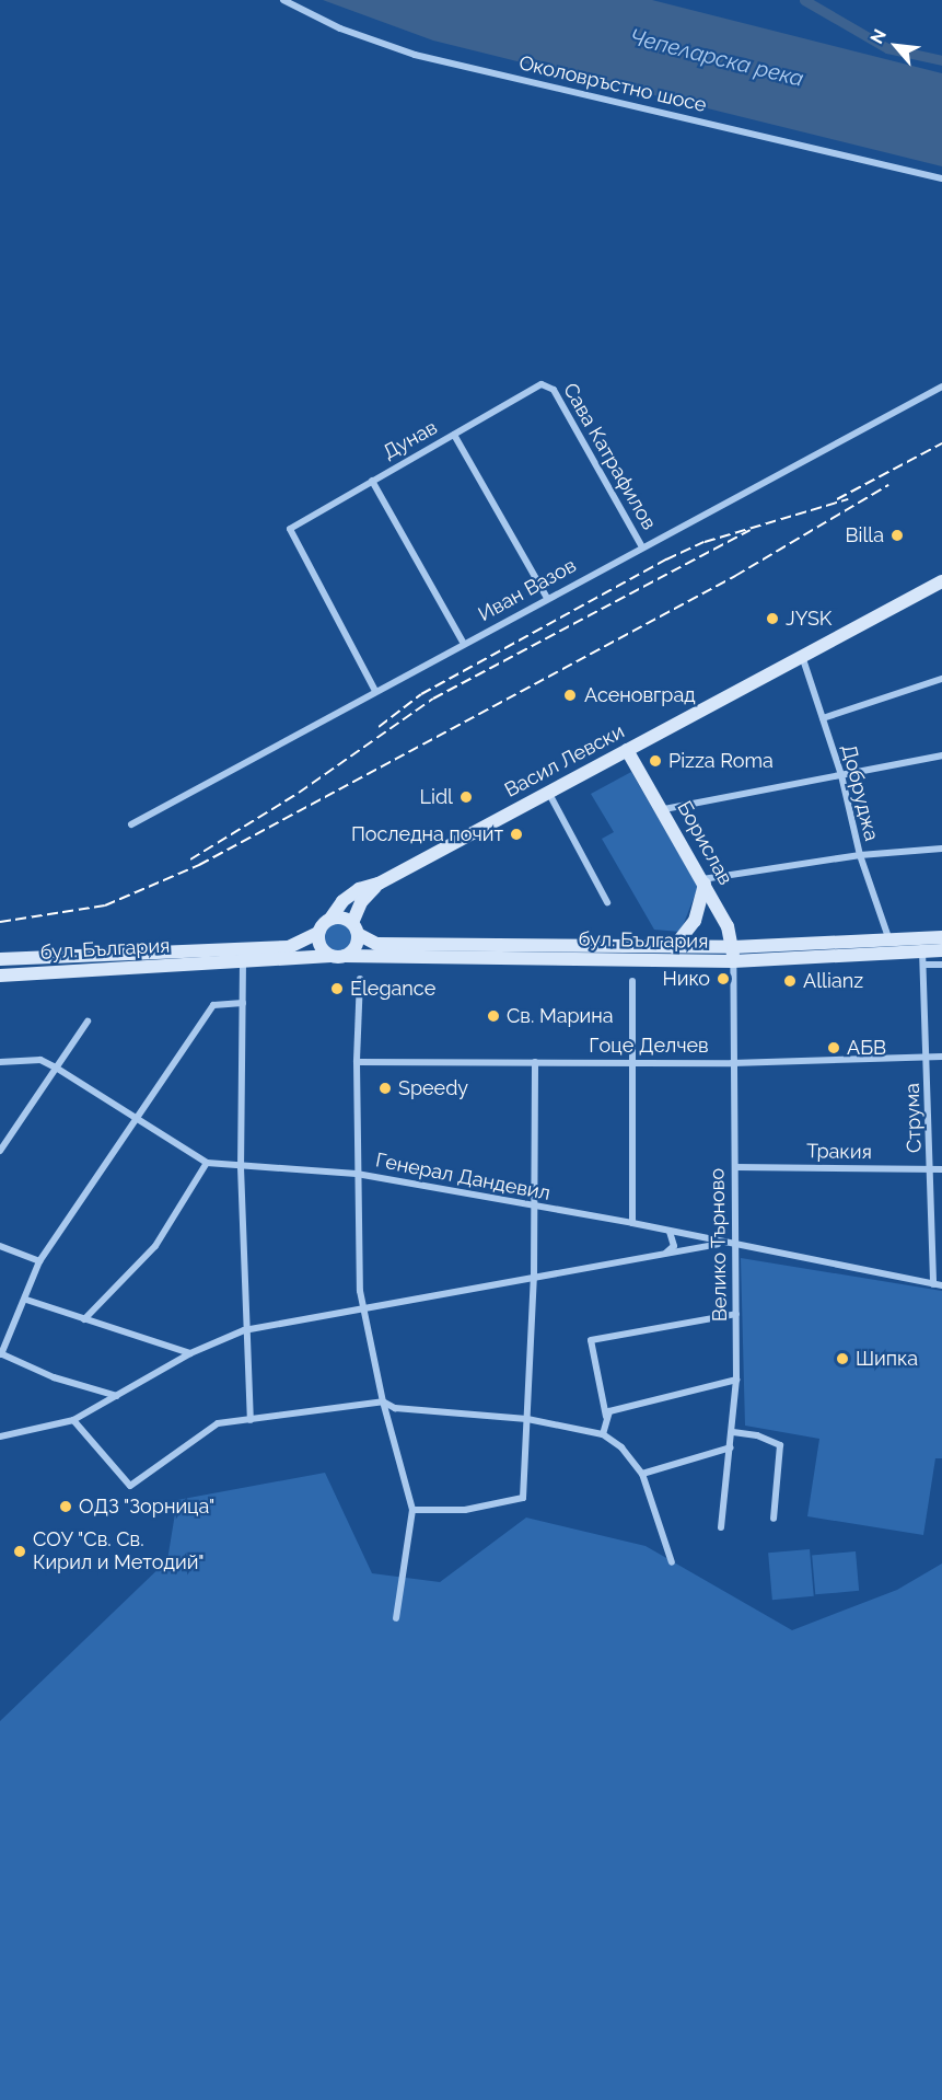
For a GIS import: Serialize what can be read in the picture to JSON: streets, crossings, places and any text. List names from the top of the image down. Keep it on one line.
{"streets":{"main road":["Васил Левски","Борислав","бул. България"],"street":["Околовръстно шосе","Дунав","Сава Катрафилов","Иван Вазов","Добруджа","Гоце Делчев","Струма","Тракия","Генерал Дандевил","Велико Търново"]},"crossings":[["Дунав","Сава Катрафилов"],["Дунав","Иван Вазов"],["Сава Катрафилов","Иван Вазов"],["Васил Левски","Добруджа"],["Васил Левски","Борислав"],["Васил Левски","бул. България"],["Добруджа","бул. България"],["Борислав","бул. България"],["Борислав","Велико Търново"],["бул. България","Струма"],["бул. България","Велико Търново"],["Гоце Делчев","Струма"],["Гоце Делчев","Велико Търново"],["Струма","Тракия"],["Струма","Генерал Дандевил"],["Тракия","Велико Търново"],["Генерал Дандевил","Велико Търново"]],"water":["Чепеларска река"],"places":["Billa","JYSK","Асеновград","Pizza Roma","Lidl","Последна почит","Нико","Allianz","Elegance","Св. Марина","АБВ","Speedy","Шипка","ОДЗ \"Зорница\"","СОУ \"Св. Св. Кирил и Методий\""],"north":"top left"}
